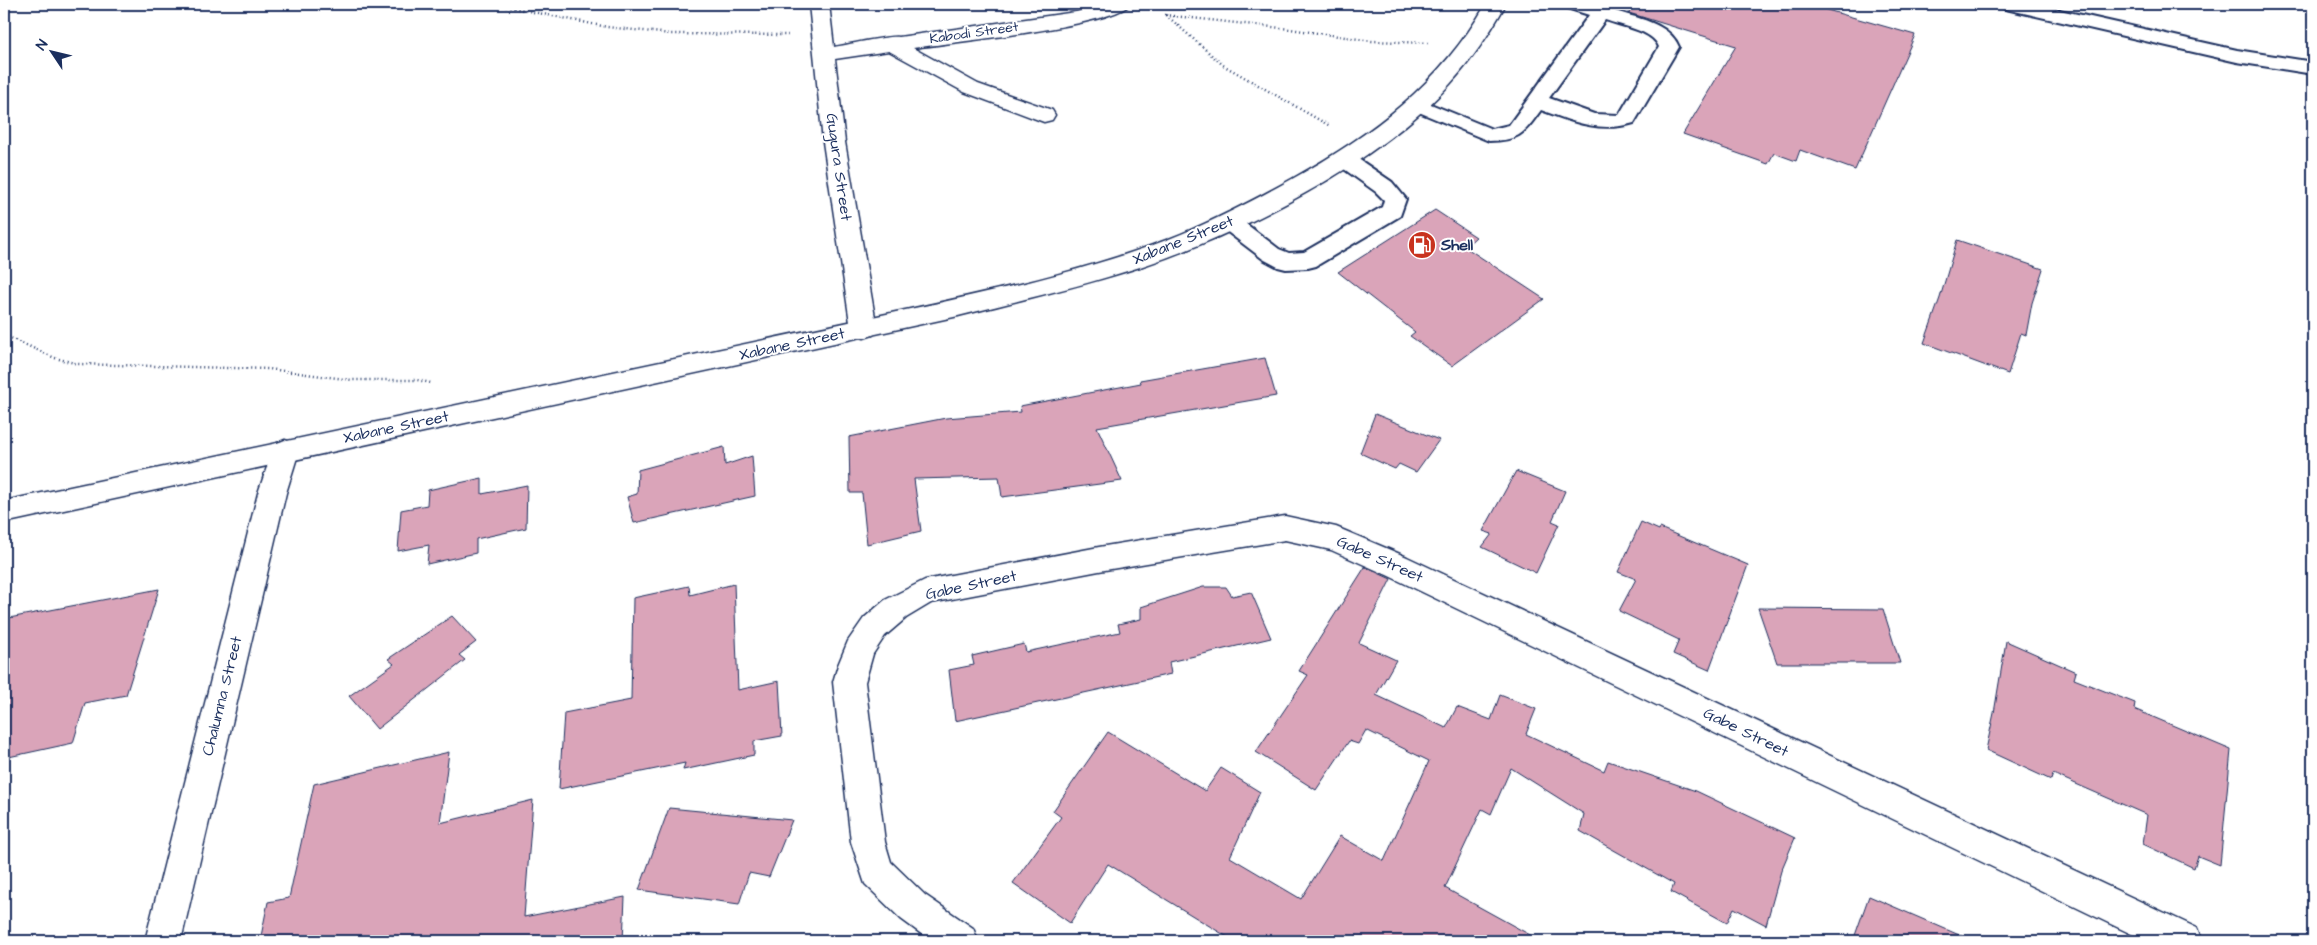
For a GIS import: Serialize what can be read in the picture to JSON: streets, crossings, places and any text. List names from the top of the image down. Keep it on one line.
{"streets":{"street":["Kabodi Street","Gugura Street","Xabane Street","Gabe Street","Chalumna Street"]},"crossings":[["Kabodi Street","Gugura Street"],["Gugura Street","Xabane Street"],["Xabane Street","Chalumna Street"]],"places":{"fuel station":["Shell"]},"north":"top left"}
